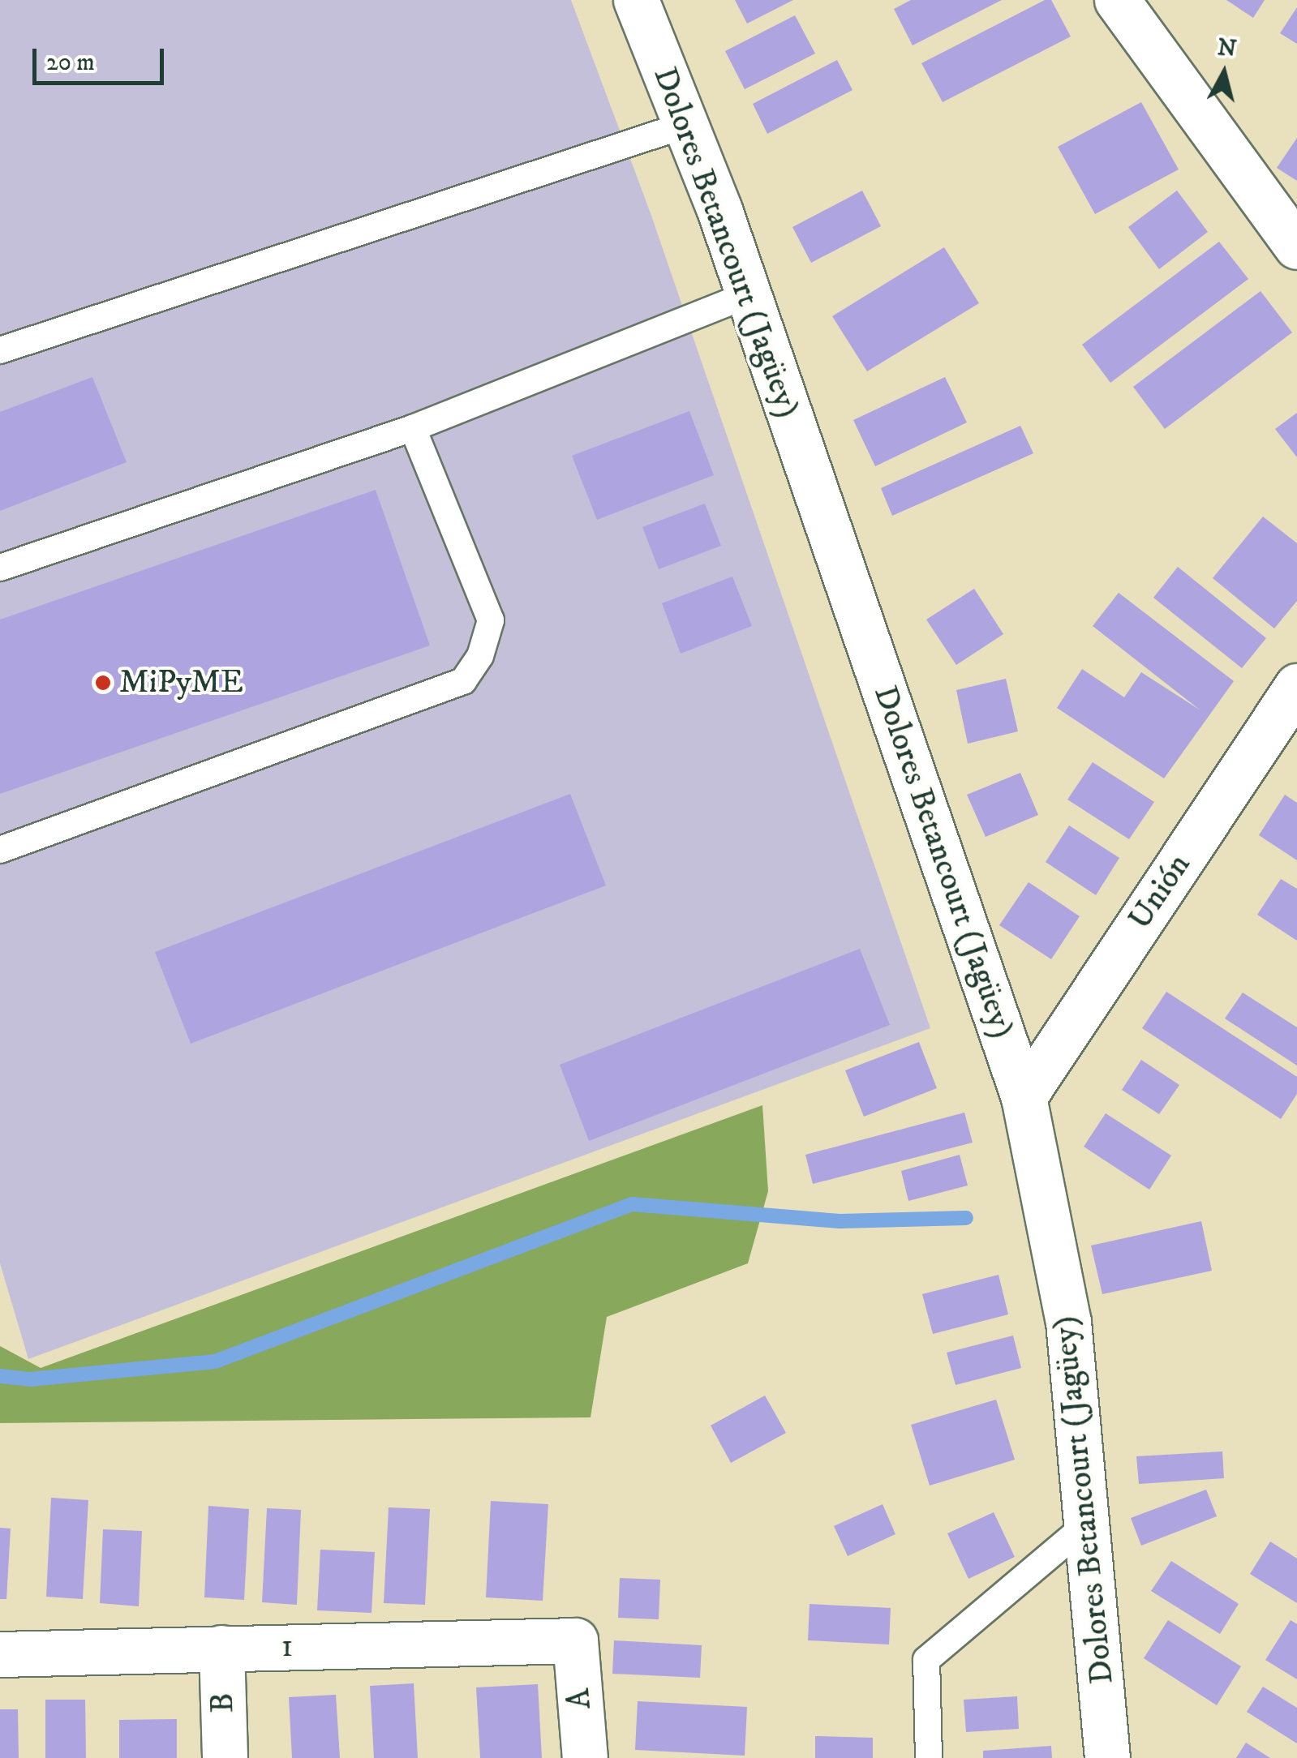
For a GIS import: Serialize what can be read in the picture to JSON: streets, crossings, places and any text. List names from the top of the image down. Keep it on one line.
{"streets":{"street":["Dolores Betancourt (Jagüey)","Unión","1","A","B"]},"crossings":[["Dolores Betancourt (Jagüey)","Unión"],["1","A"],["1","B"]],"places":["MiPyME"],"scale_bar":"20 m","north":"top"}
